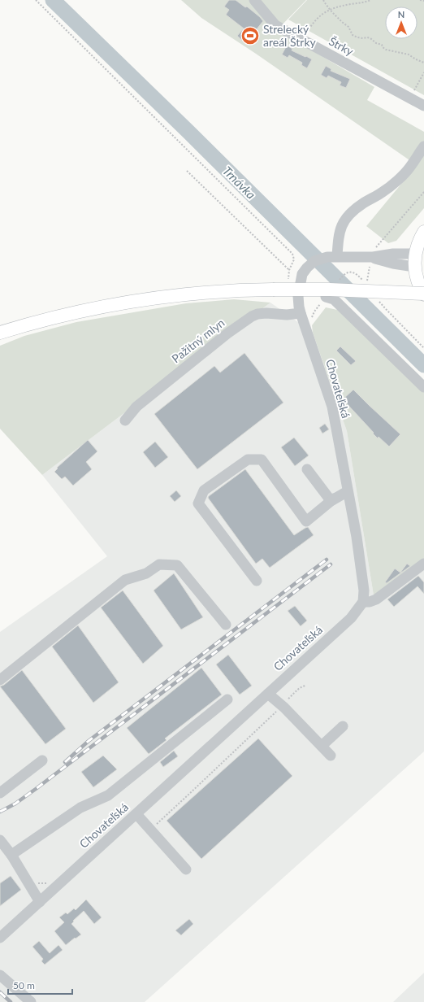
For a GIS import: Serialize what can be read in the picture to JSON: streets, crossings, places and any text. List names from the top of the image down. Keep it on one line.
{"streets":{"street":["Štrky","Pažitný mlyn","Chovateľská"]},"crossings":[["Pažitný mlyn","Chovateľská"]],"water":["Trnávka"],"places":{"sports":["Strelecký areál Štrky"]},"scale_bar":"50 m","north":"top"}
